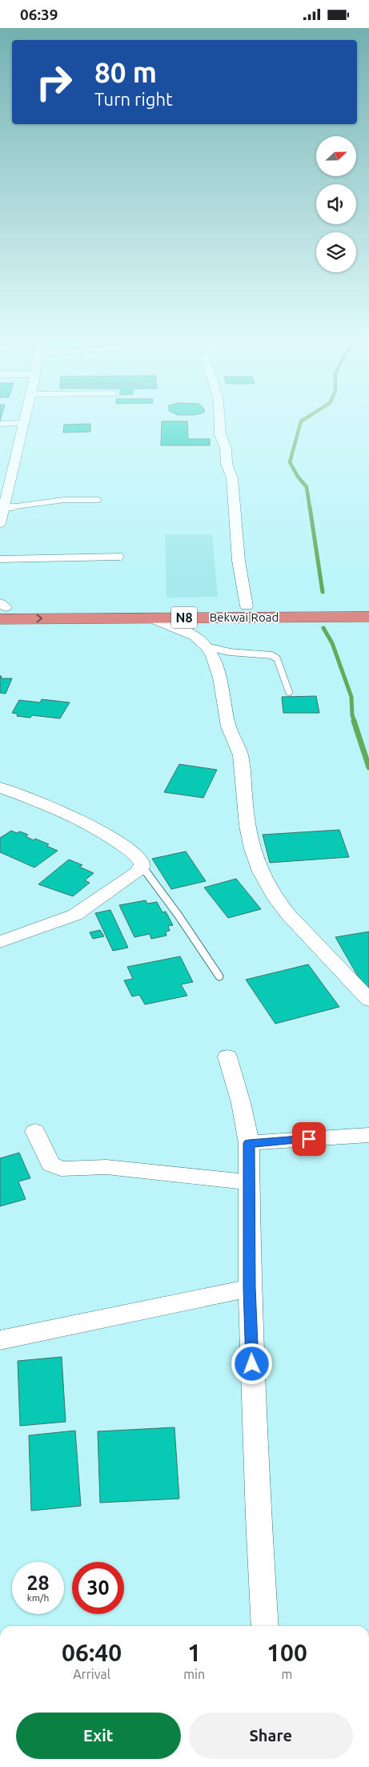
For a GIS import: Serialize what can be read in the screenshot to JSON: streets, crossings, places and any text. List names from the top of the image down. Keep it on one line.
{"streets":{"highway":["N8","Bekwai Road"]},"north":"right","page":{"status":"06:39","turn":["80 m","Turn right"],"speed":"28 km/h","limit":"30","eta":["06:40","Arrival","1","min","100","m"],"buttons":["Exit","Share"]}}
